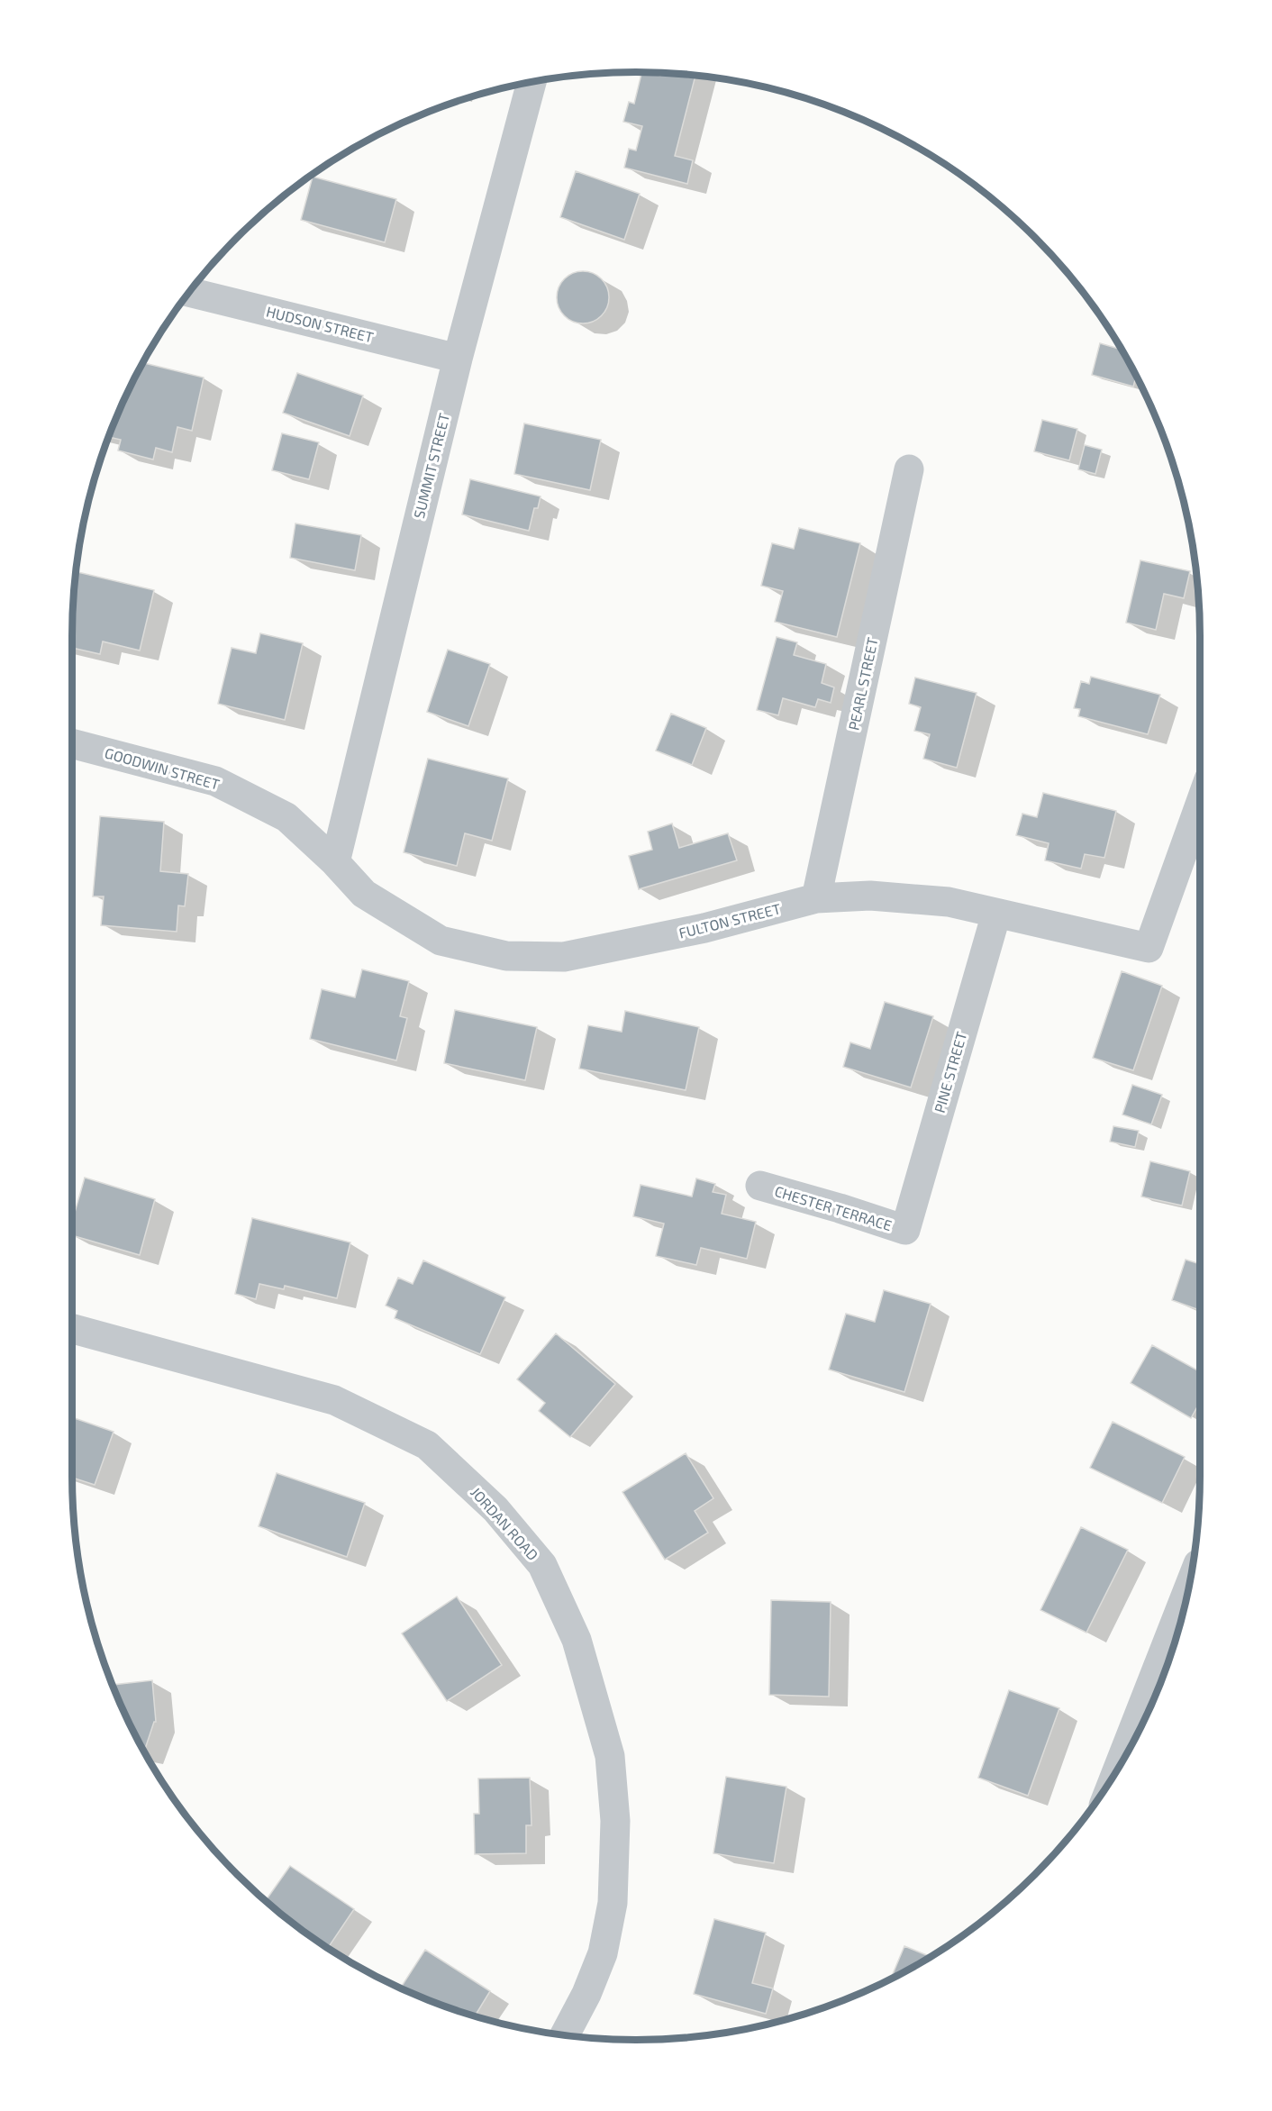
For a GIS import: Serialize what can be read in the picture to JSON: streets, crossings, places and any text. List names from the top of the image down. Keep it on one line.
{"streets":{"street":["HUDSON STREET","SUMMIT STREET","PEARL STREET","GOODWIN STREET","FULTON STREET","PINE STREET","CHESTER TERRACE","JORDAN ROAD"]},"crossings":[["HUDSON STREET","SUMMIT STREET"],["SUMMIT STREET","GOODWIN STREET"],["SUMMIT STREET","FULTON STREET"],["PEARL STREET","FULTON STREET"],["GOODWIN STREET","FULTON STREET"],["FULTON STREET","PINE STREET"],["PINE STREET","CHESTER TERRACE"]]}
